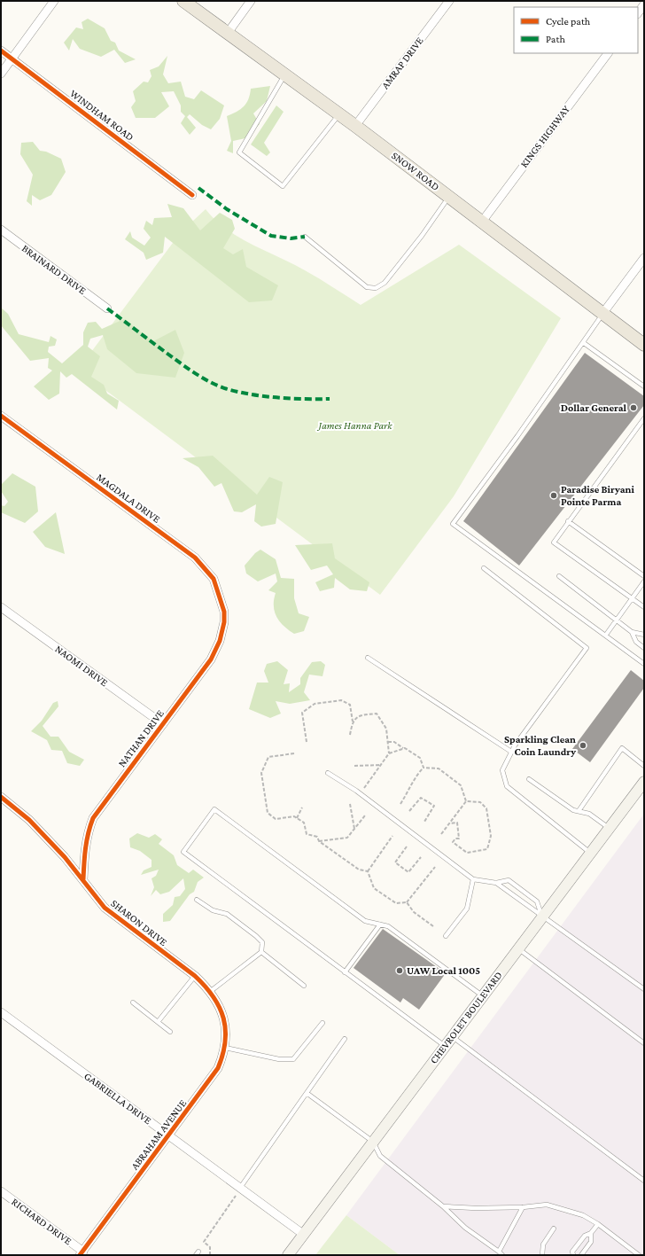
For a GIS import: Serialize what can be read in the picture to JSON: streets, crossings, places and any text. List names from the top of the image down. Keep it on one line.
{"streets":{"main road":["SNOW ROAD","CHEVROLET BOULEVARD"],"street":["AMRAP DRIVE","WINDHAM ROAD","KINGS HIGHWAY","BRAINARD DRIVE","MAGDALA DRIVE","NAOMI DRIVE","NATHAN DRIVE","SHARON DRIVE","GABRIELLA DRIVE","ABRAHAM AVENUE","RICHARD DRIVE"]},"crossings":[["AMRAP DRIVE","SNOW ROAD"],["KINGS HIGHWAY","SNOW ROAD"],["MAGDALA DRIVE","NATHAN DRIVE"],["NAOMI DRIVE","NATHAN DRIVE"],["NATHAN DRIVE","SHARON DRIVE"],["SHARON DRIVE","ABRAHAM AVENUE"],["CHEVROLET BOULEVARD","GABRIELLA DRIVE"],["GABRIELLA DRIVE","ABRAHAM AVENUE"],["ABRAHAM AVENUE","RICHARD DRIVE"]],"parks":["James Hanna Park"],"places":["Dollar General","Paradise Biryani Pointe Parma","Sparkling Clean Coin Laundry","UAW Local 1005"],"legend":["Cycle path","Path"]}
